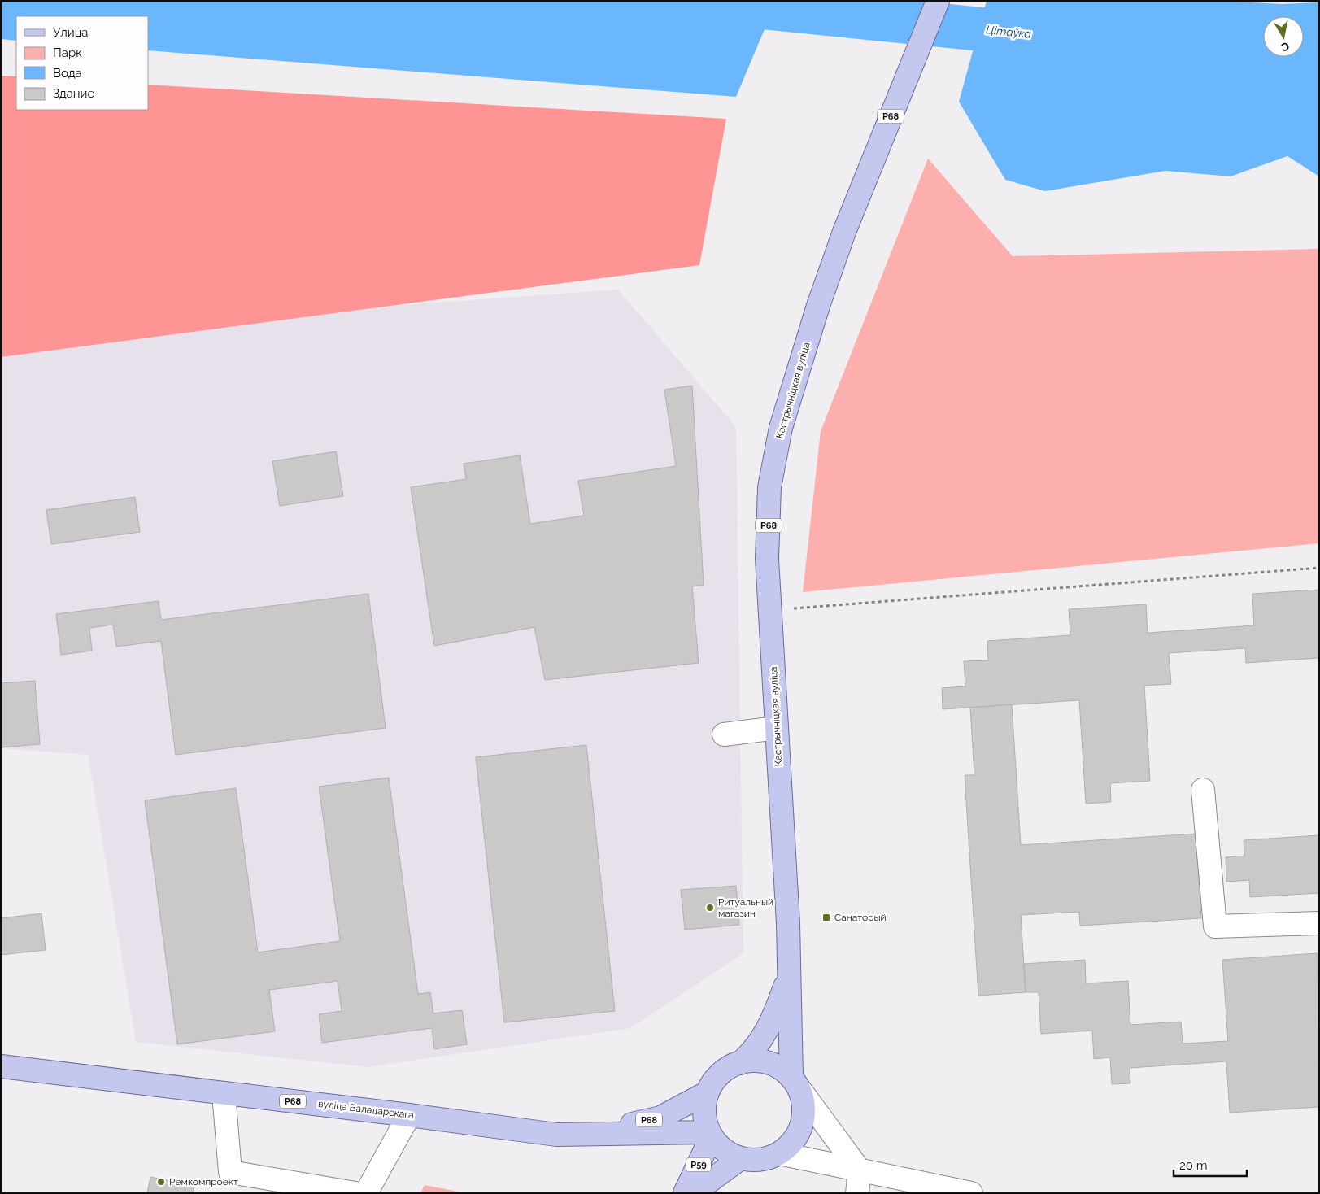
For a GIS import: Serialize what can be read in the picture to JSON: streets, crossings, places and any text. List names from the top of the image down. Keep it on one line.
{"streets":{"main road":["Р68","Кастрычніцкая вуліца","вуліца Валадарскага","Р59"]},"crossings":[["Р68","Кастрычніцкая вуліца"],["Р68","вуліца Валадарскага"],["Р68","Р59"],["Кастрычніцкая вуліца","вуліца Валадарскага"],["Кастрычніцкая вуліца","Р59"],["вуліца Валадарскага","Р59"]],"water":["Цітаўка"],"places":{"other":["Ритуальный магазин","Ремкомпроект"],"transit":["Санаторый"]},"legend":["Улица","Парк","Вода","Здание"],"scale_bar":"20 m","north":"bottom"}
